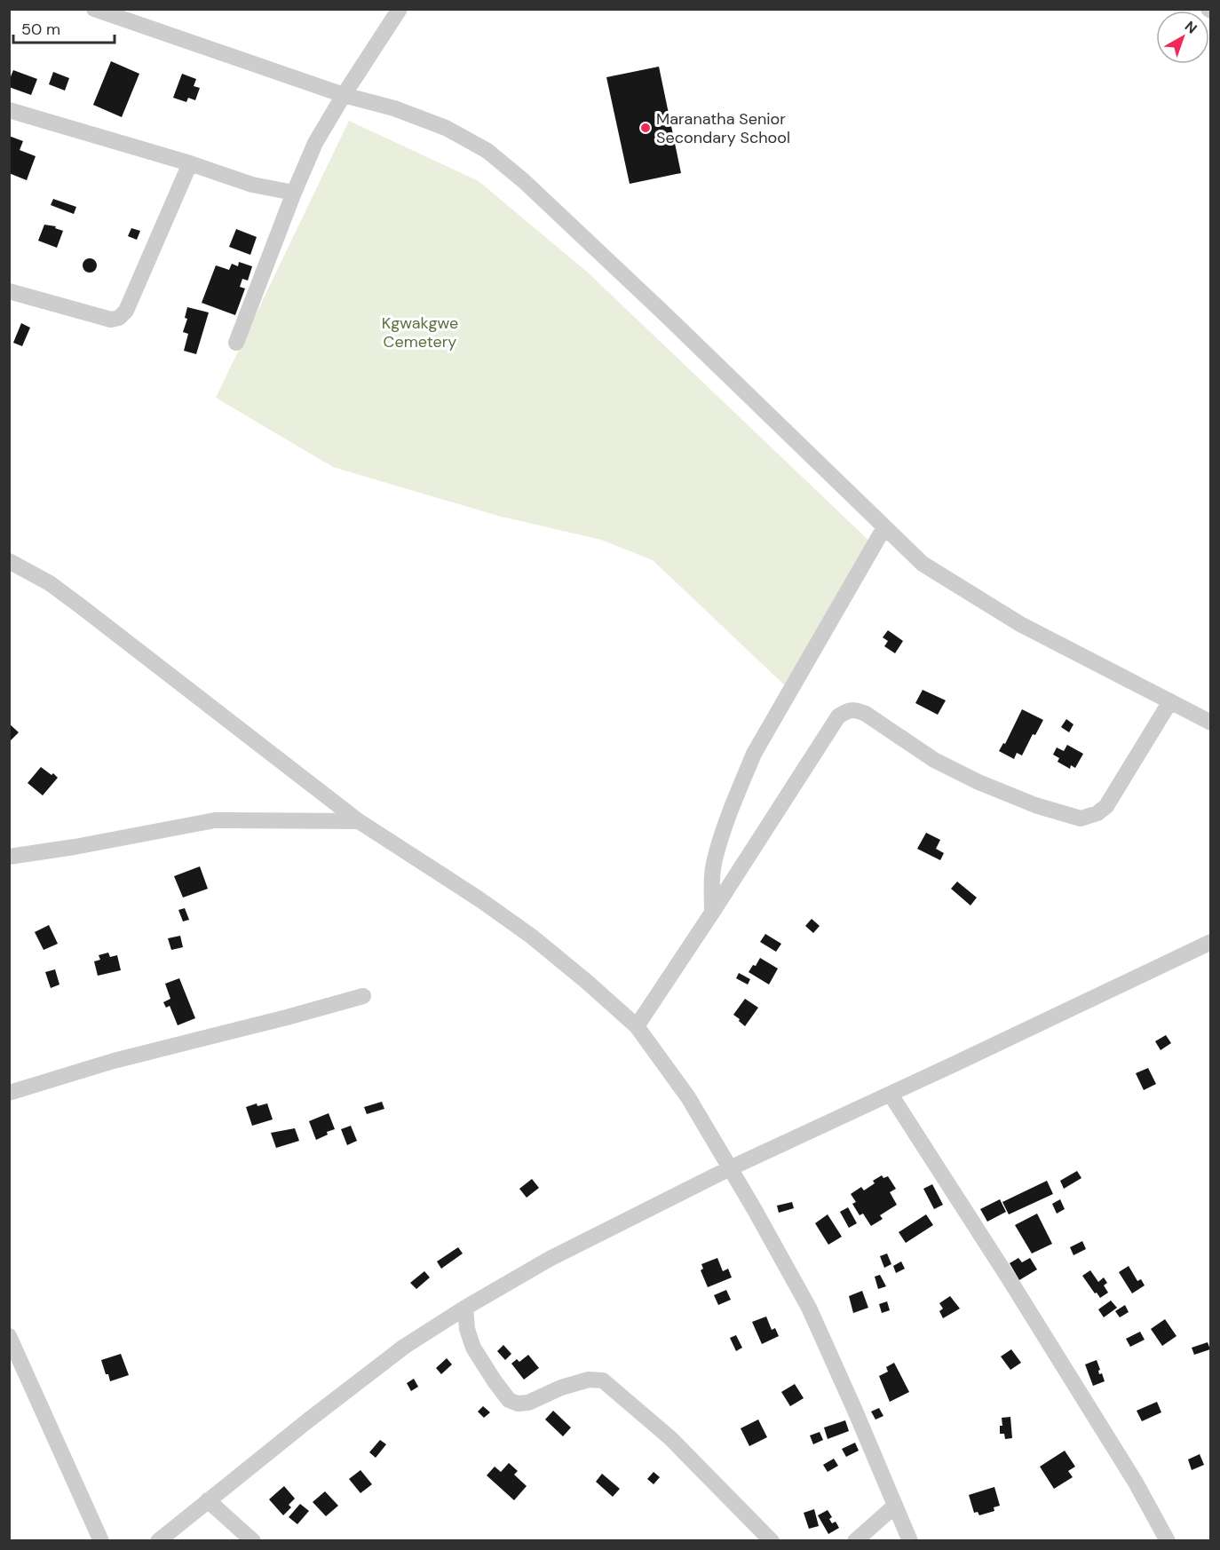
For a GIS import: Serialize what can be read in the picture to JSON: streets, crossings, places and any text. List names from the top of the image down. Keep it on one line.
{"parks":["Kgwakgwe Cemetery"],"places":["Maranatha Senior Secondary School"],"scale_bar":"50 m","north":"top right"}
